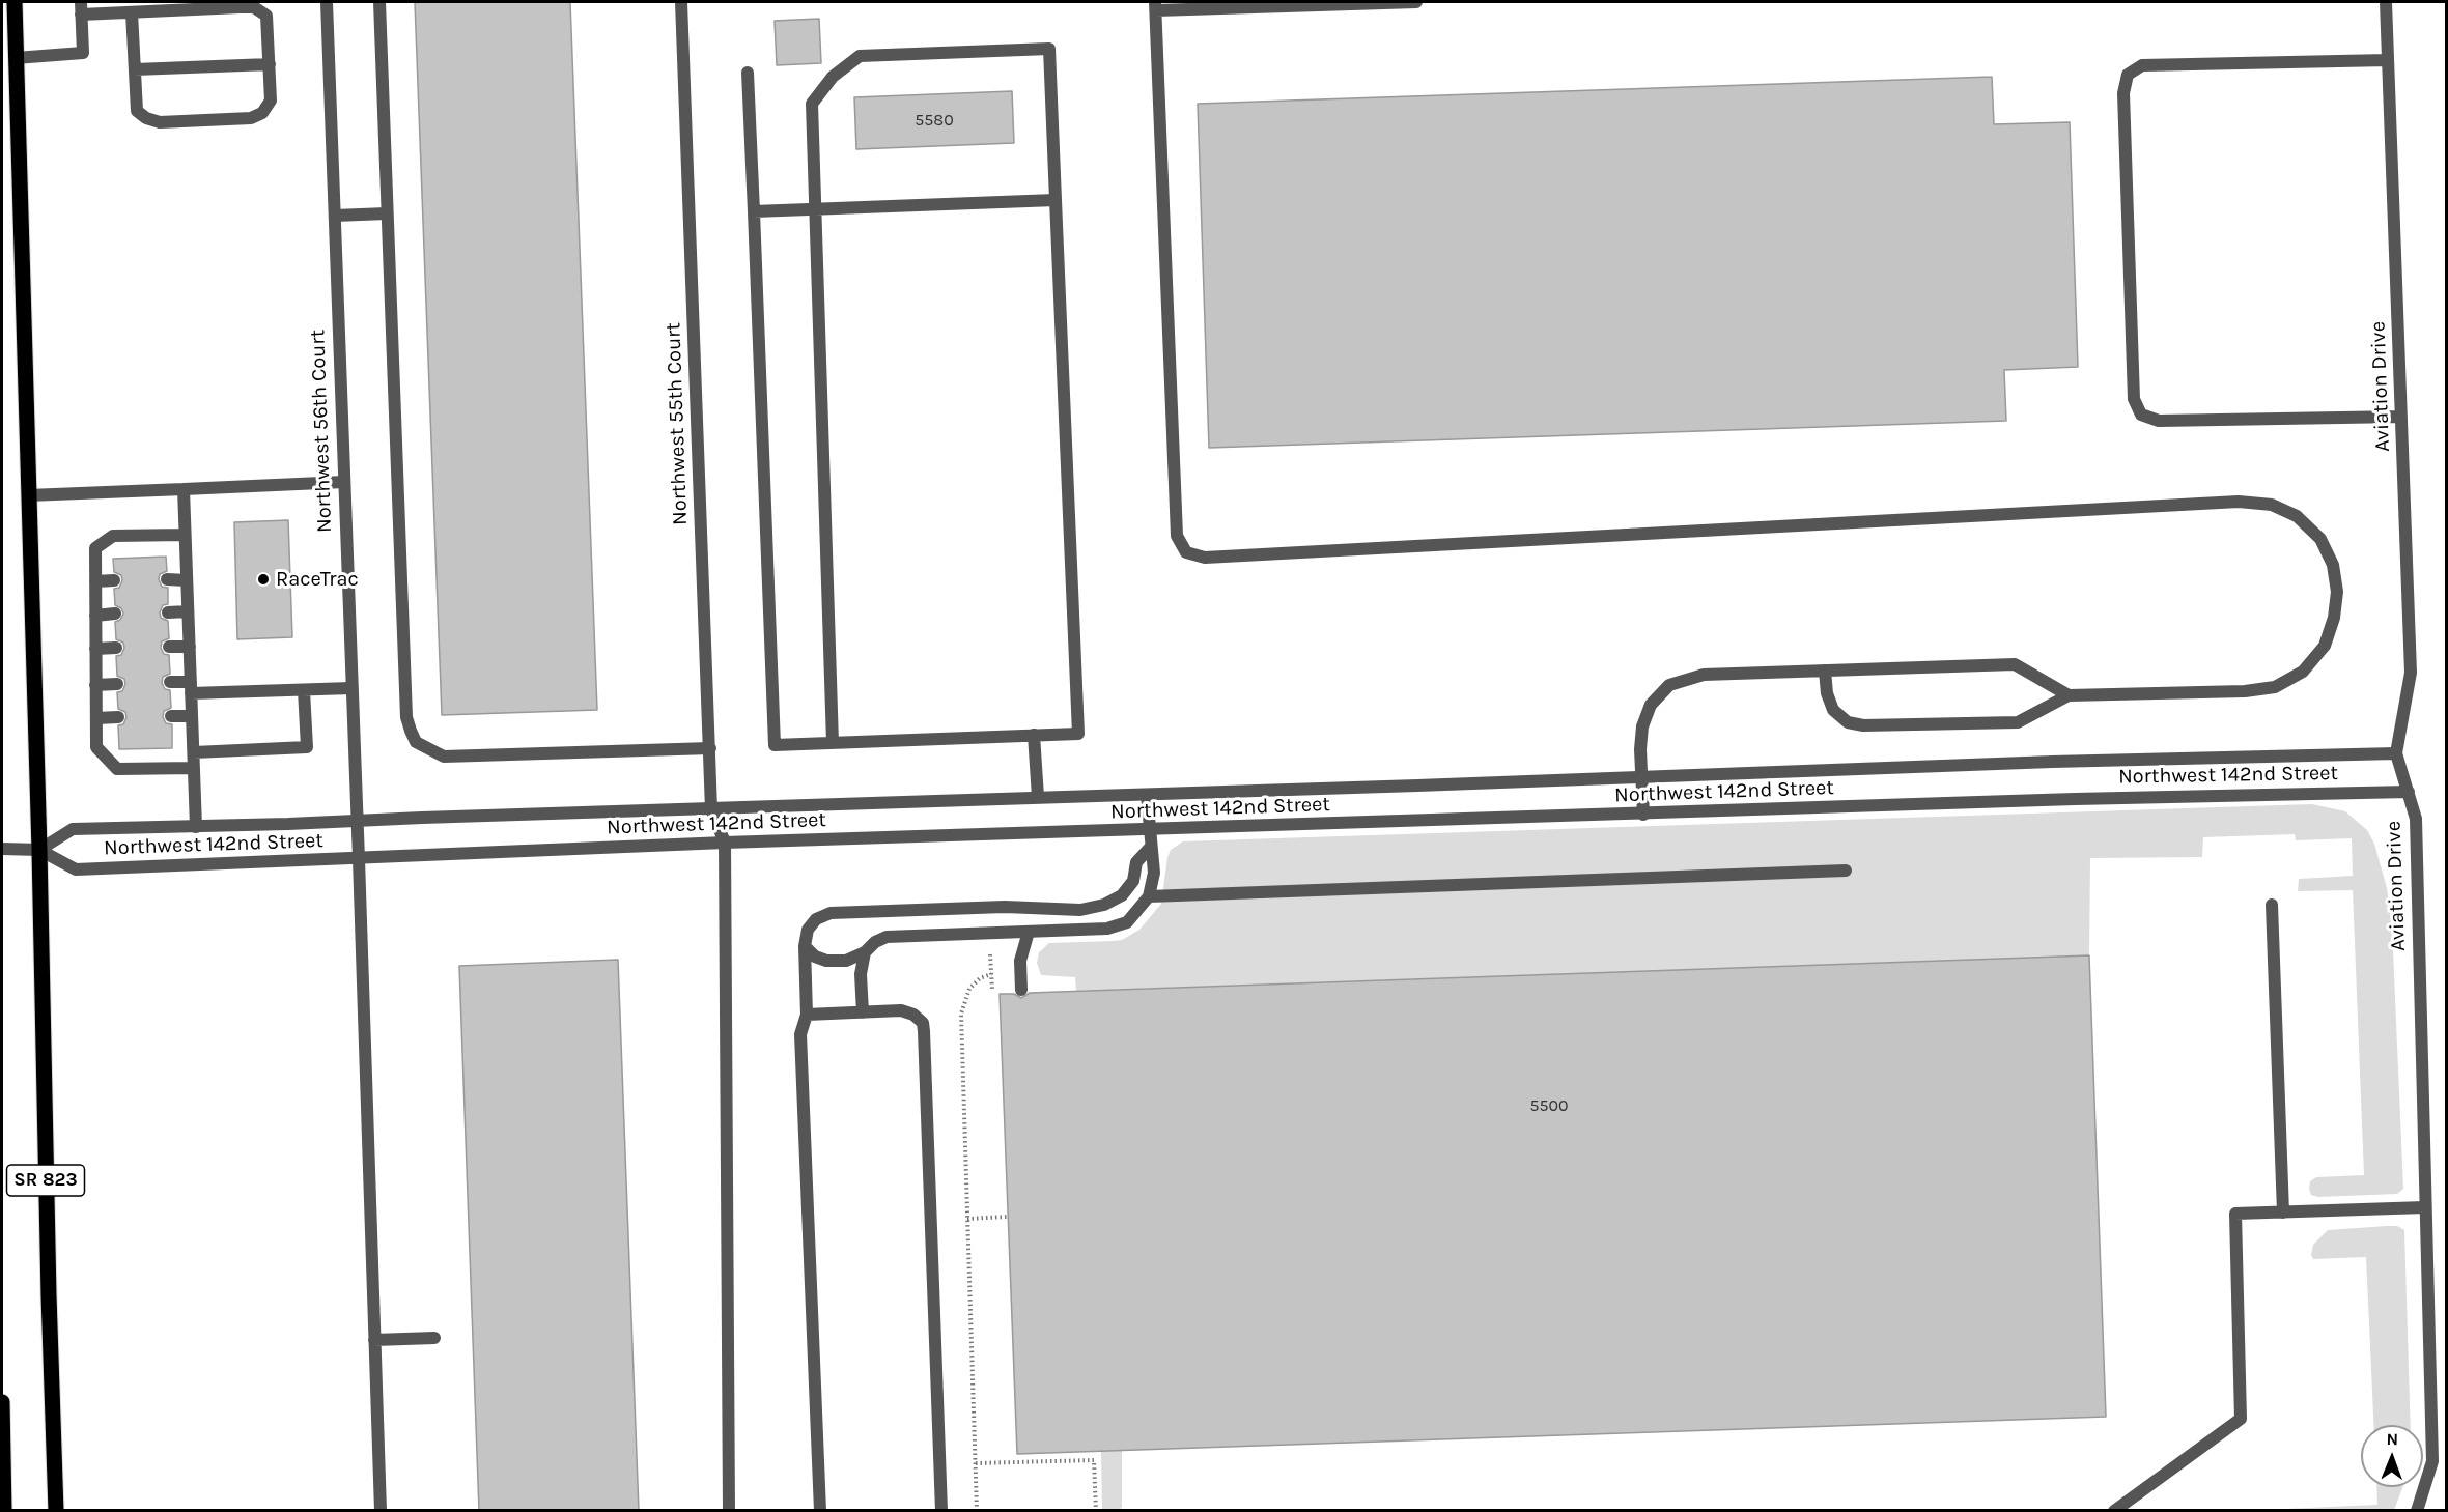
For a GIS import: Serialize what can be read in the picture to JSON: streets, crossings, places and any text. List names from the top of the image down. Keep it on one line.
{"streets":{"main road":["SR 823"],"street":["Aviation Drive","Northwest 55th Court","Northwest 56th Court","Northwest 142nd Street"]},"crossings":[["Aviation Drive","Northwest 142nd Street"],["Northwest 55th Court","Northwest 142nd Street"],["Northwest 56th Court","Northwest 142nd Street"],["Northwest 142nd Street","SR 823"]],"places":["RaceTrac"],"house_numbers":["5580","5500"],"north":"top"}
